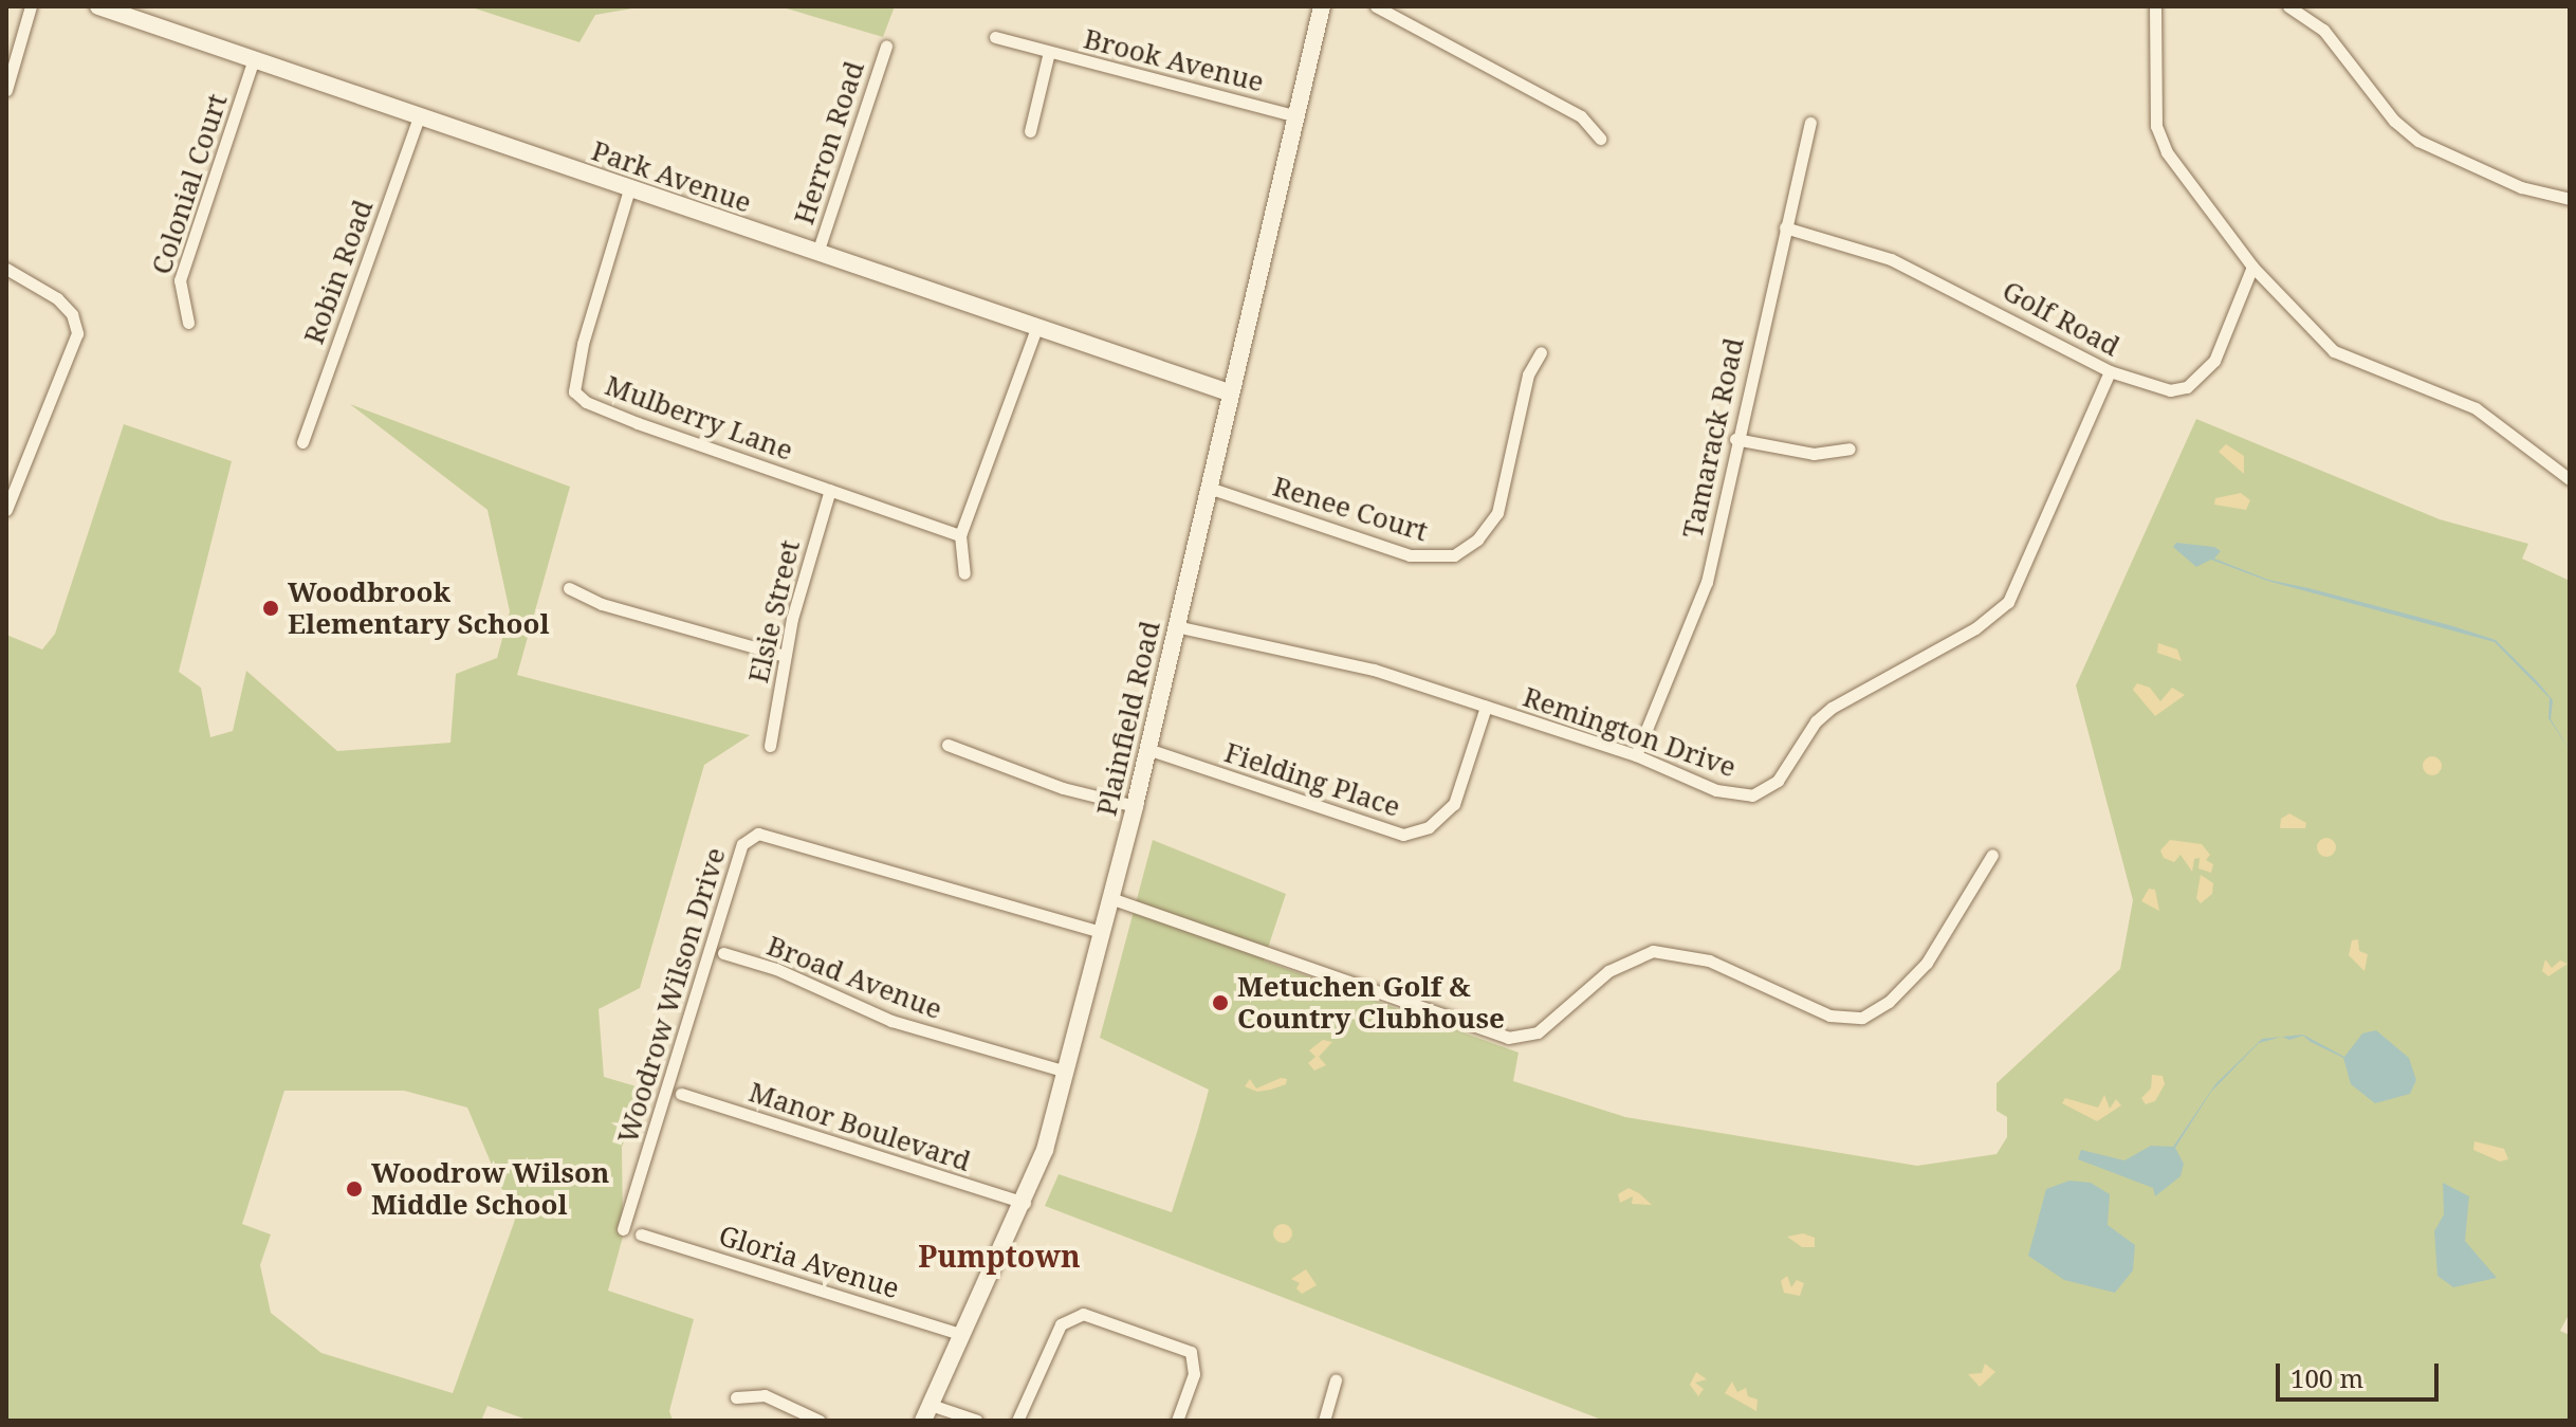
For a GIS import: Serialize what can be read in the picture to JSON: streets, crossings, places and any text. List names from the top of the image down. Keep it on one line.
{"streets":{"street":["Brook Avenue","Herron Road","Park Avenue","Colonial Court","Robin Road","Golf Road","Mulberry Lane","Tamarack Road","Renee Court","Elsie Street","Plainfield Road","Remington Drive","Fielding Place","Broad Avenue","Woodrow Wilson Drive","Manor Boulevard","Gloria Avenue"]},"crossings":[["Brook Avenue","Plainfield Road"],["Herron Road","Park Avenue"],["Park Avenue","Colonial Court"],["Park Avenue","Robin Road"],["Park Avenue","Mulberry Lane"],["Park Avenue","Plainfield Road"],["Golf Road","Tamarack Road"],["Golf Road","Remington Drive"],["Mulberry Lane","Elsie Street"],["Tamarack Road","Remington Drive"],["Renee Court","Plainfield Road"],["Plainfield Road","Remington Drive"],["Plainfield Road","Fielding Place"],["Plainfield Road","Broad Avenue"],["Plainfield Road","Woodrow Wilson Drive"],["Plainfield Road","Manor Boulevard"],["Plainfield Road","Gloria Avenue"],["Remington Drive","Fielding Place"]],"districts":["Pumptown"],"places":["Woodbrook Elementary School","Metuchen Golf & Country Clubhouse","Woodrow Wilson Middle School"],"scale_bar":"100 m"}
